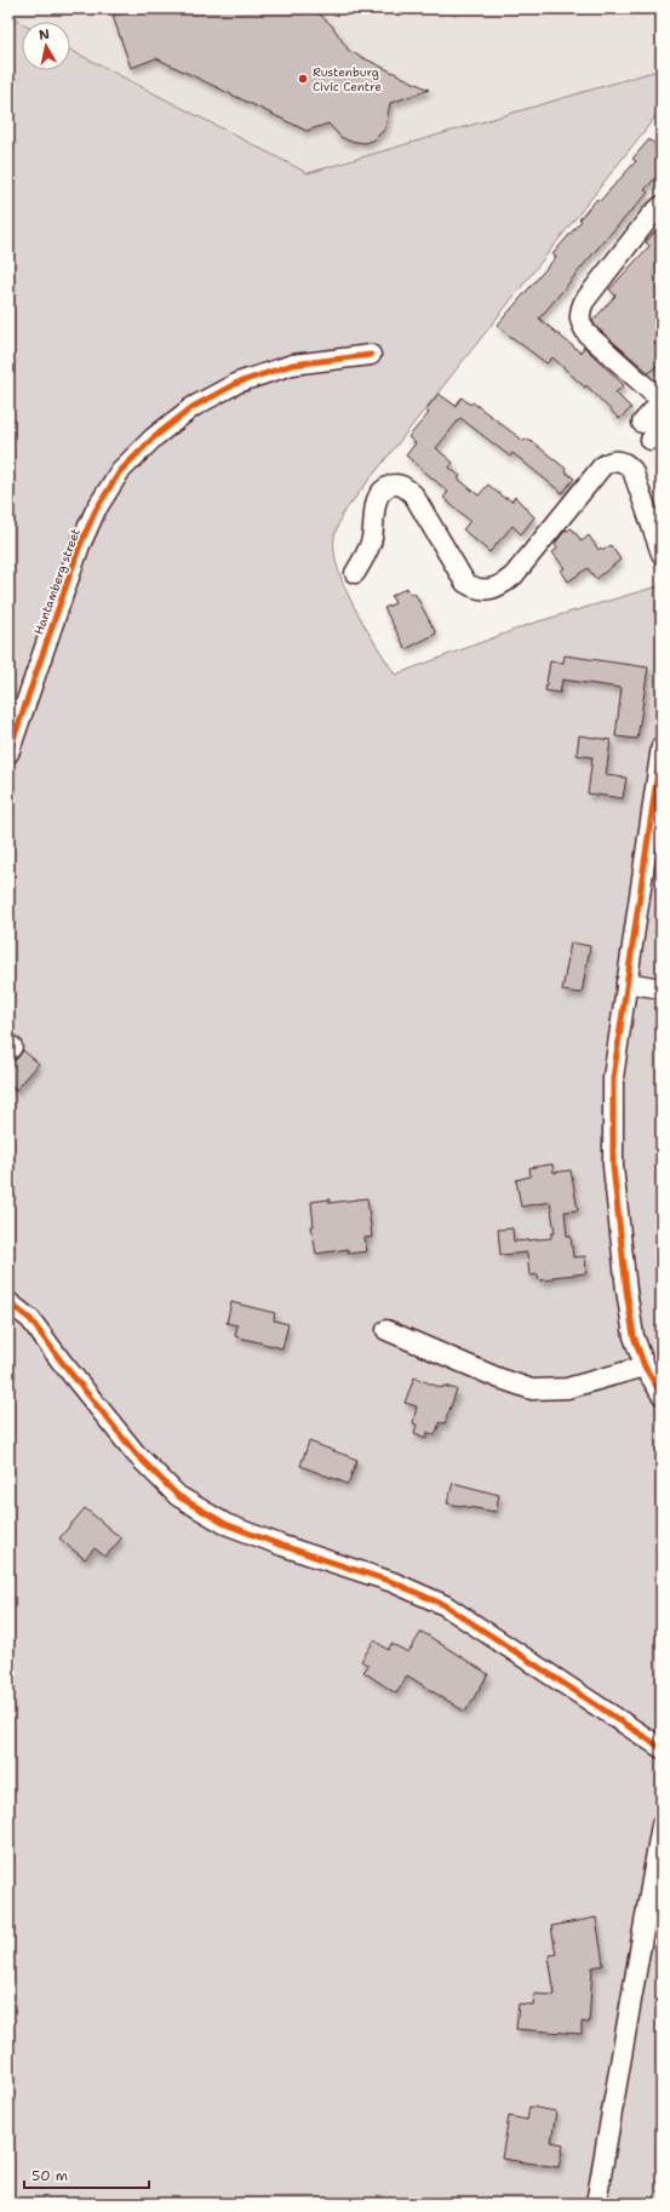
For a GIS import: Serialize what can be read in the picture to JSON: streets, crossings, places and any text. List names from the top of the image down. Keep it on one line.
{"streets":{"street":["Hantamberg street"]},"places":["Rustenburg Civic Centre"],"scale_bar":"50 m","north":"top"}
